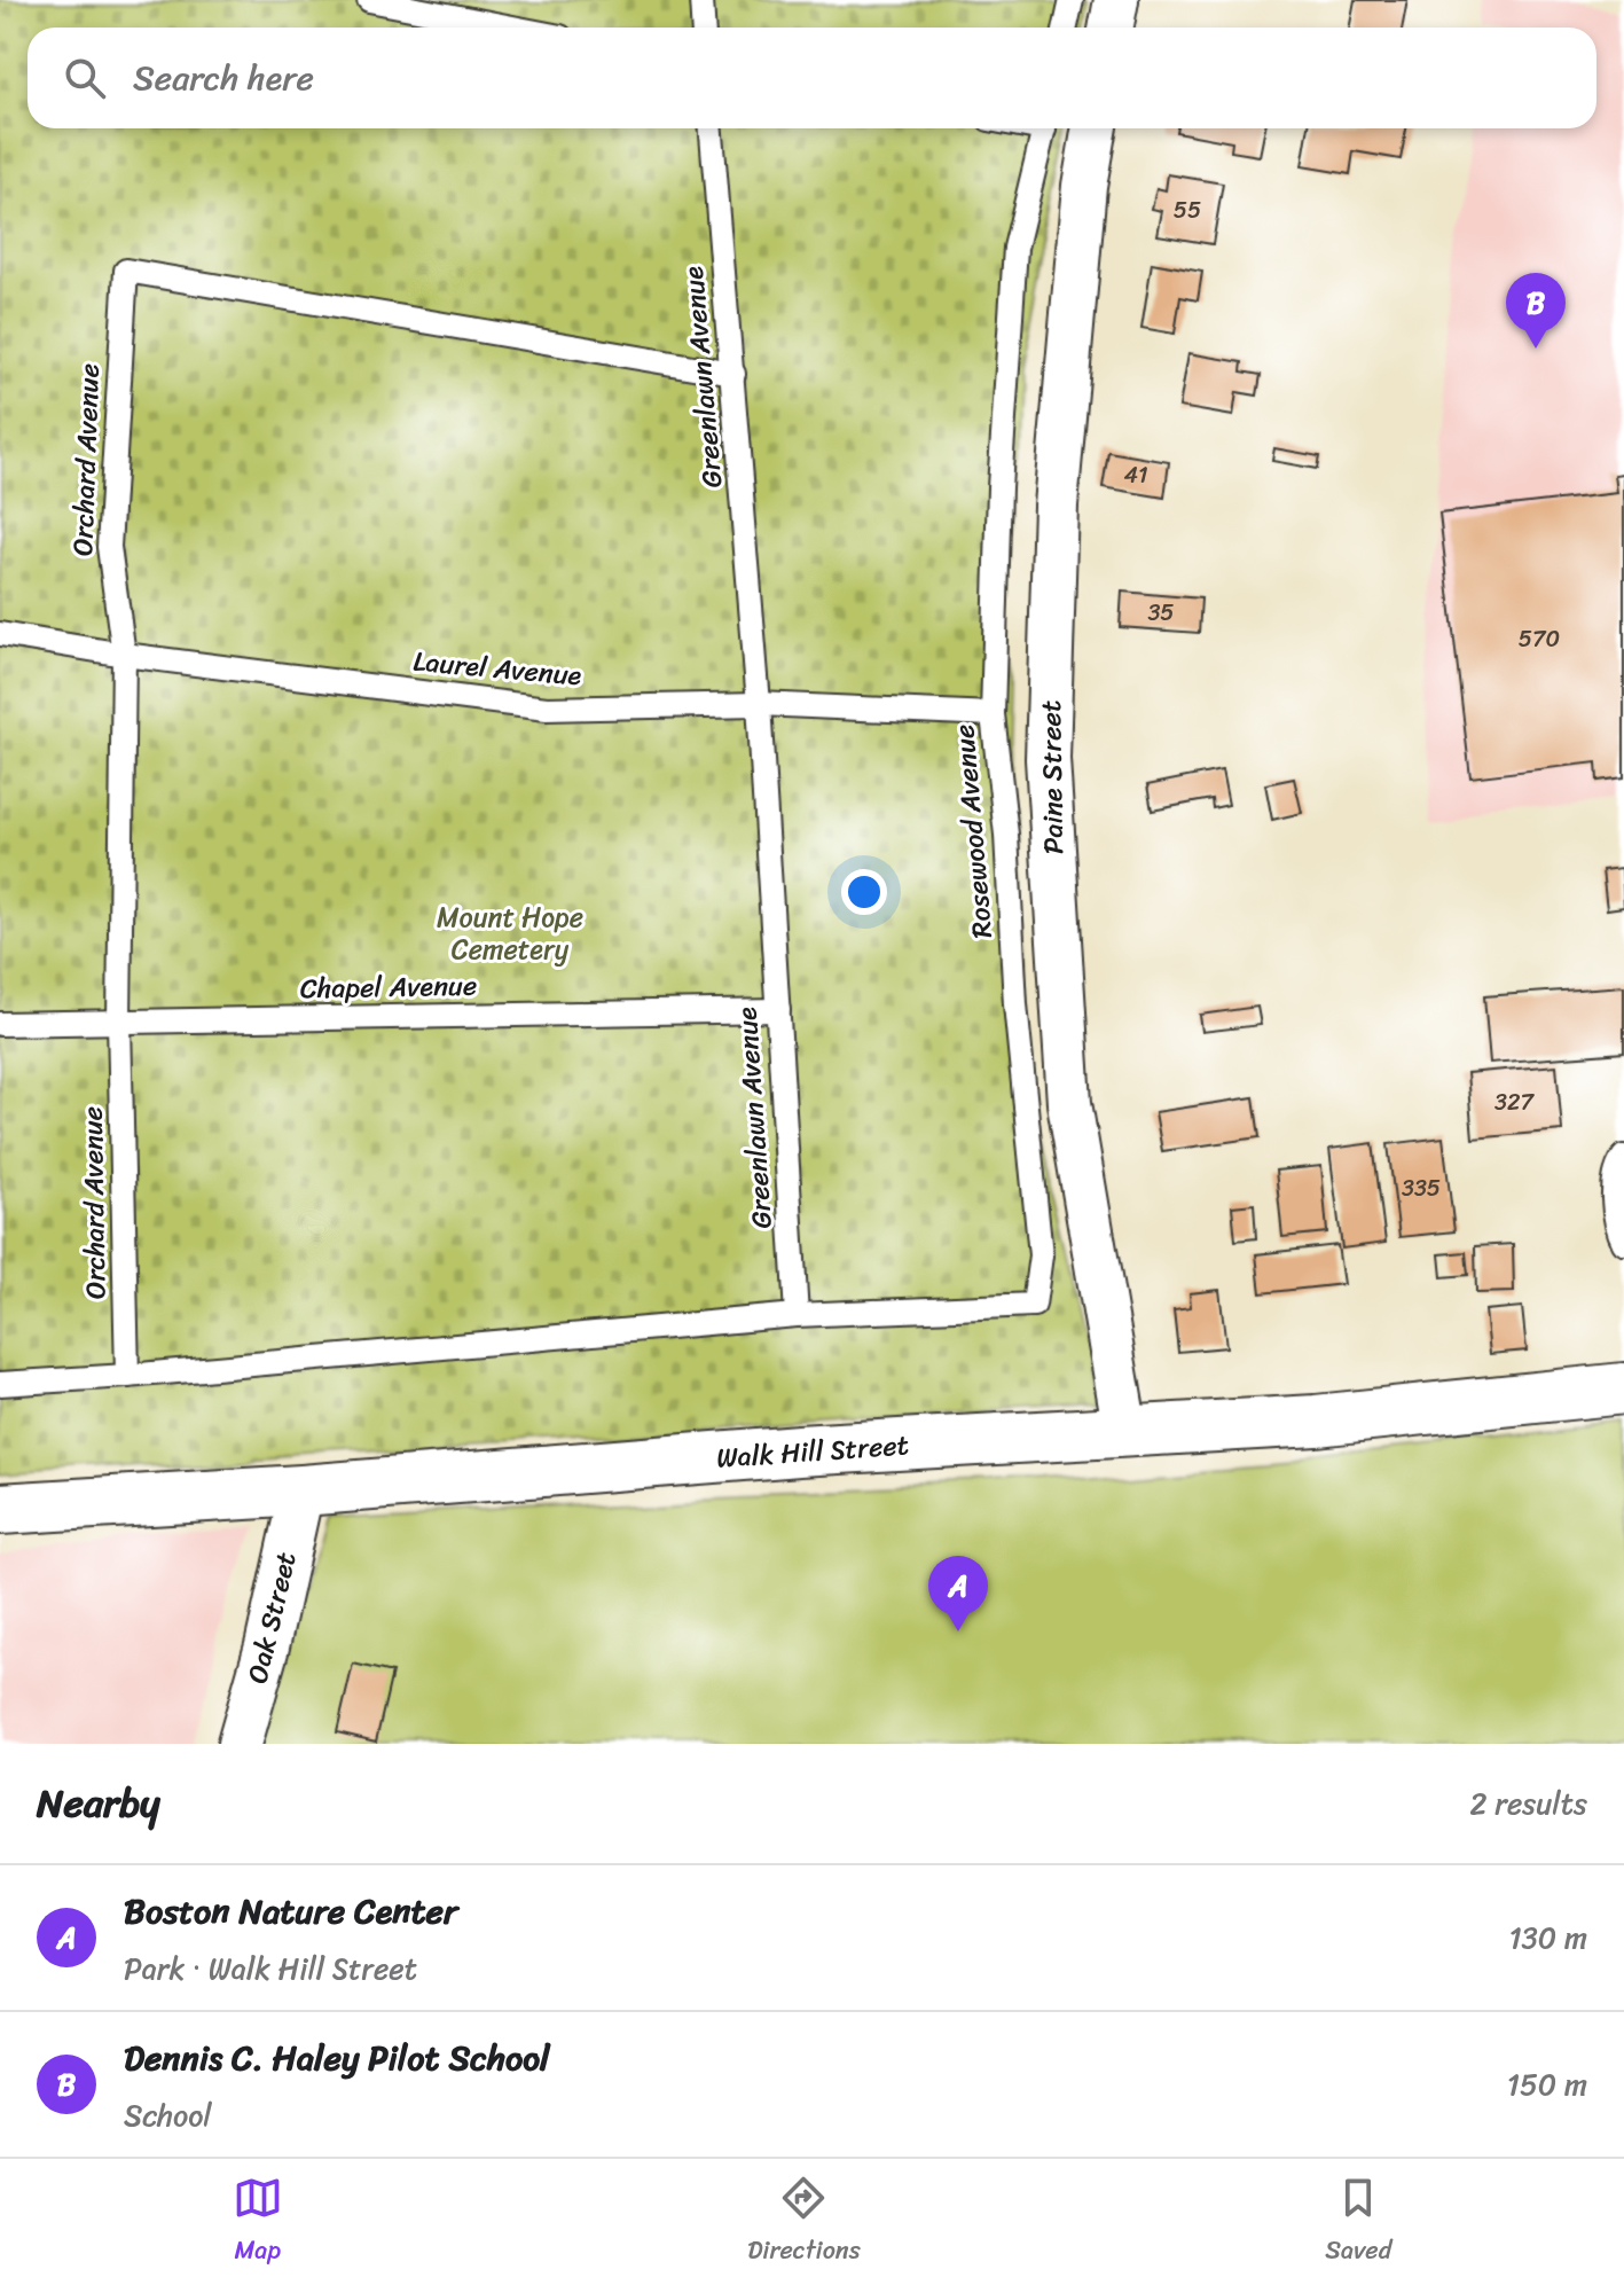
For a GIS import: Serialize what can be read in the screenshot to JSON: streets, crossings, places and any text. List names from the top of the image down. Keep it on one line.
{"streets":{"main road":["Walk Hill Street"],"street":["Paine Street","Oak Street"],"lane":["Greenlawn Avenue","Orchard Avenue","Laurel Avenue","Rosewood Avenue","Chapel Avenue"]},"crossings":[["Greenlawn Avenue","Orchard Avenue"],["Greenlawn Avenue","Laurel Avenue"],["Greenlawn Avenue","Rosewood Avenue"],["Greenlawn Avenue","Chapel Avenue"],["Orchard Avenue","Laurel Avenue"],["Orchard Avenue","Chapel Avenue"],["Laurel Avenue","Rosewood Avenue"],["Paine Street","Walk Hill Street"],["Walk Hill Street","Oak Street"]],"parks":["Mount Hope Cemetery"],"house_numbers":["55","41","35","570","327","335"],"page":{"search":"Search here","pins":["B","A"],"heading":["Nearby","2 results"],"list":[{"mark":"A","name":"Boston Nature Center","note":"Park · Walk Hill Street","value":"130 m"},{"mark":"B","name":"Dennis C. Haley Pilot School","note":"School","value":"150 m"}],"nav":["Map","Directions","Saved"]}}
